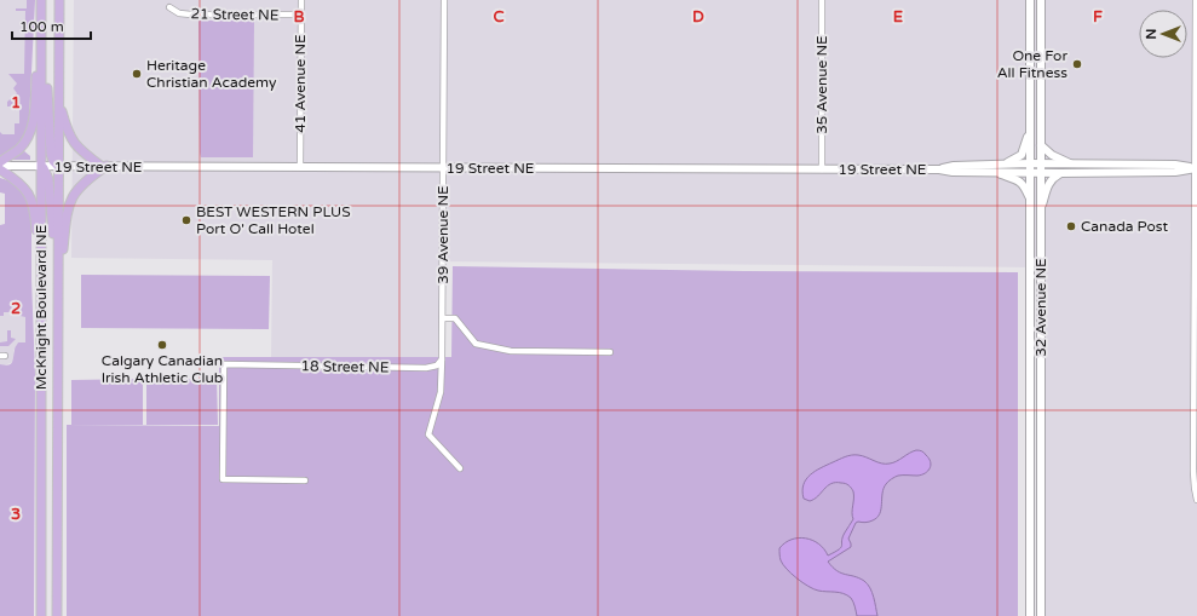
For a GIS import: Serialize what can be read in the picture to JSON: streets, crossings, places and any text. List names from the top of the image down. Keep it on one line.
{"streets":{"main road":["McKnight Boulevard NE"],"street":["21 Street NE","41 Avenue NE","35 Avenue NE","19 Street NE","39 Avenue NE","32 Avenue NE","18 Street NE"]},"crossings":[["21 Street NE","41 Avenue NE"],["41 Avenue NE","19 Street NE"],["35 Avenue NE","19 Street NE"],["19 Street NE","39 Avenue NE"],["19 Street NE","McKnight Boulevard NE"],["19 Street NE","32 Avenue NE"],["39 Avenue NE","18 Street NE"]],"places":["One For All Fitness","Heritage Christian Academy","BEST WESTERN PLUS Port O' Call Hotel","Canada Post","Calgary Canadian Irish Athletic Club"],"scale_bar":"100 m","north":"left","grid":{"columns":["B","C","D","E","F"],"rows":["1","2","3"]}}
